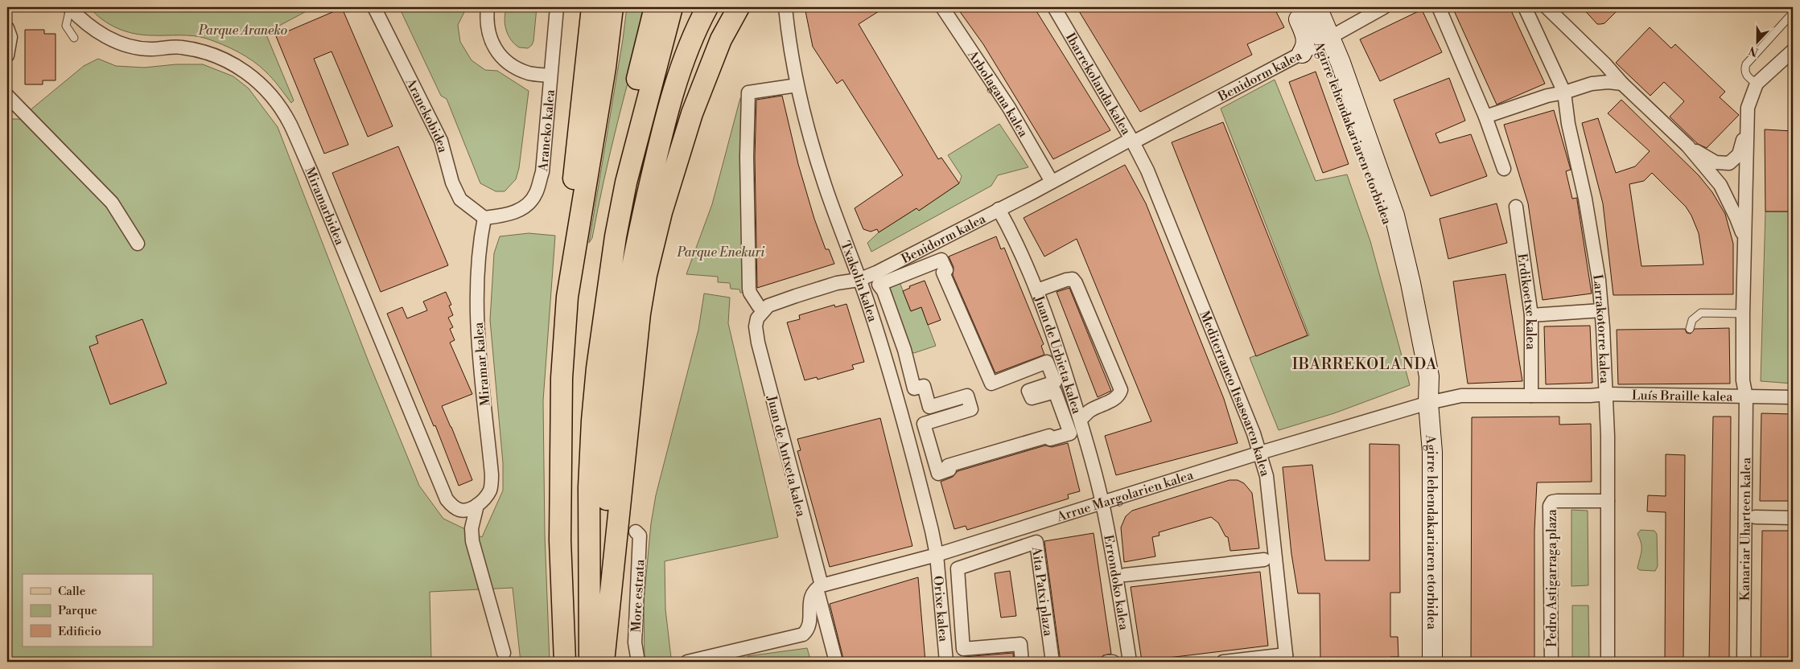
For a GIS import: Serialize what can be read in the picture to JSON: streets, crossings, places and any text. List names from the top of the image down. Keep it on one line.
{"streets":{"main road":["Agirre lehendakariaren etorbidea"],"street":["Benidorm kalea","Ibarrekolanda kalea","Arbolagana kalea","Aranekobidea","Araneko kalea","Miramarbidea","Txakolin kalea","Erdikoetxe kalea","Larrakotorre kalea","Juan de Urbieta kalea","Miramar kalea","Mediterraneo Itsasoaren kalea","Luís Braille kalea","Juan de Antxeta kalea","Arrue Margolarien kalea","Kanariar Uharteen kalea","Pedro Astigarraga plaza","Errondoko kalea","Aita Patxi plaza","More estrata","Orixe kalea"]},"crossings":[["Benidorm kalea","Ibarrekolanda kalea"],["Benidorm kalea","Arbolagana kalea"],["Benidorm kalea","Agirre lehendakariaren etorbidea"],["Benidorm kalea","Txakolin kalea"],["Benidorm kalea","Juan de Urbieta kalea"],["Benidorm kalea","Mediterraneo Itsasoaren kalea"],["Benidorm kalea","Juan de Antxeta kalea"],["Ibarrekolanda kalea","Mediterraneo Itsasoaren kalea"],["Aranekobidea","Araneko kalea"],["Aranekobidea","Miramar kalea"],["Araneko kalea","Miramar kalea"],["Agirre lehendakariaren etorbidea","Luís Braille kalea"],["Agirre lehendakariaren etorbidea","Arrue Margolarien kalea"],["Txakolin kalea","Arrue Margolarien kalea"],["Txakolin kalea","Orixe kalea"],["Erdikoetxe kalea","Luís Braille kalea"],["Larrakotorre kalea","Luís Braille kalea"],["Larrakotorre kalea","Pedro Astigarraga plaza"],["Juan de Urbieta kalea","Arrue Margolarien kalea"],["Juan de Urbieta kalea","Errondoko kalea"],["Mediterraneo Itsasoaren kalea","Arrue Margolarien kalea"],["Luís Braille kalea","Arrue Margolarien kalea"],["Luís Braille kalea","Kanariar Uharteen kalea"],["Juan de Antxeta kalea","Arrue Margolarien kalea"],["Arrue Margolarien kalea","Errondoko kalea"],["Arrue Margolarien kalea","Orixe kalea"]],"districts":["IBARREKOLANDA"],"parks":["Parque Araneko","Parque Enekuri"],"legend":["Calle","Parque","Edificio"],"north":"bottom"}
